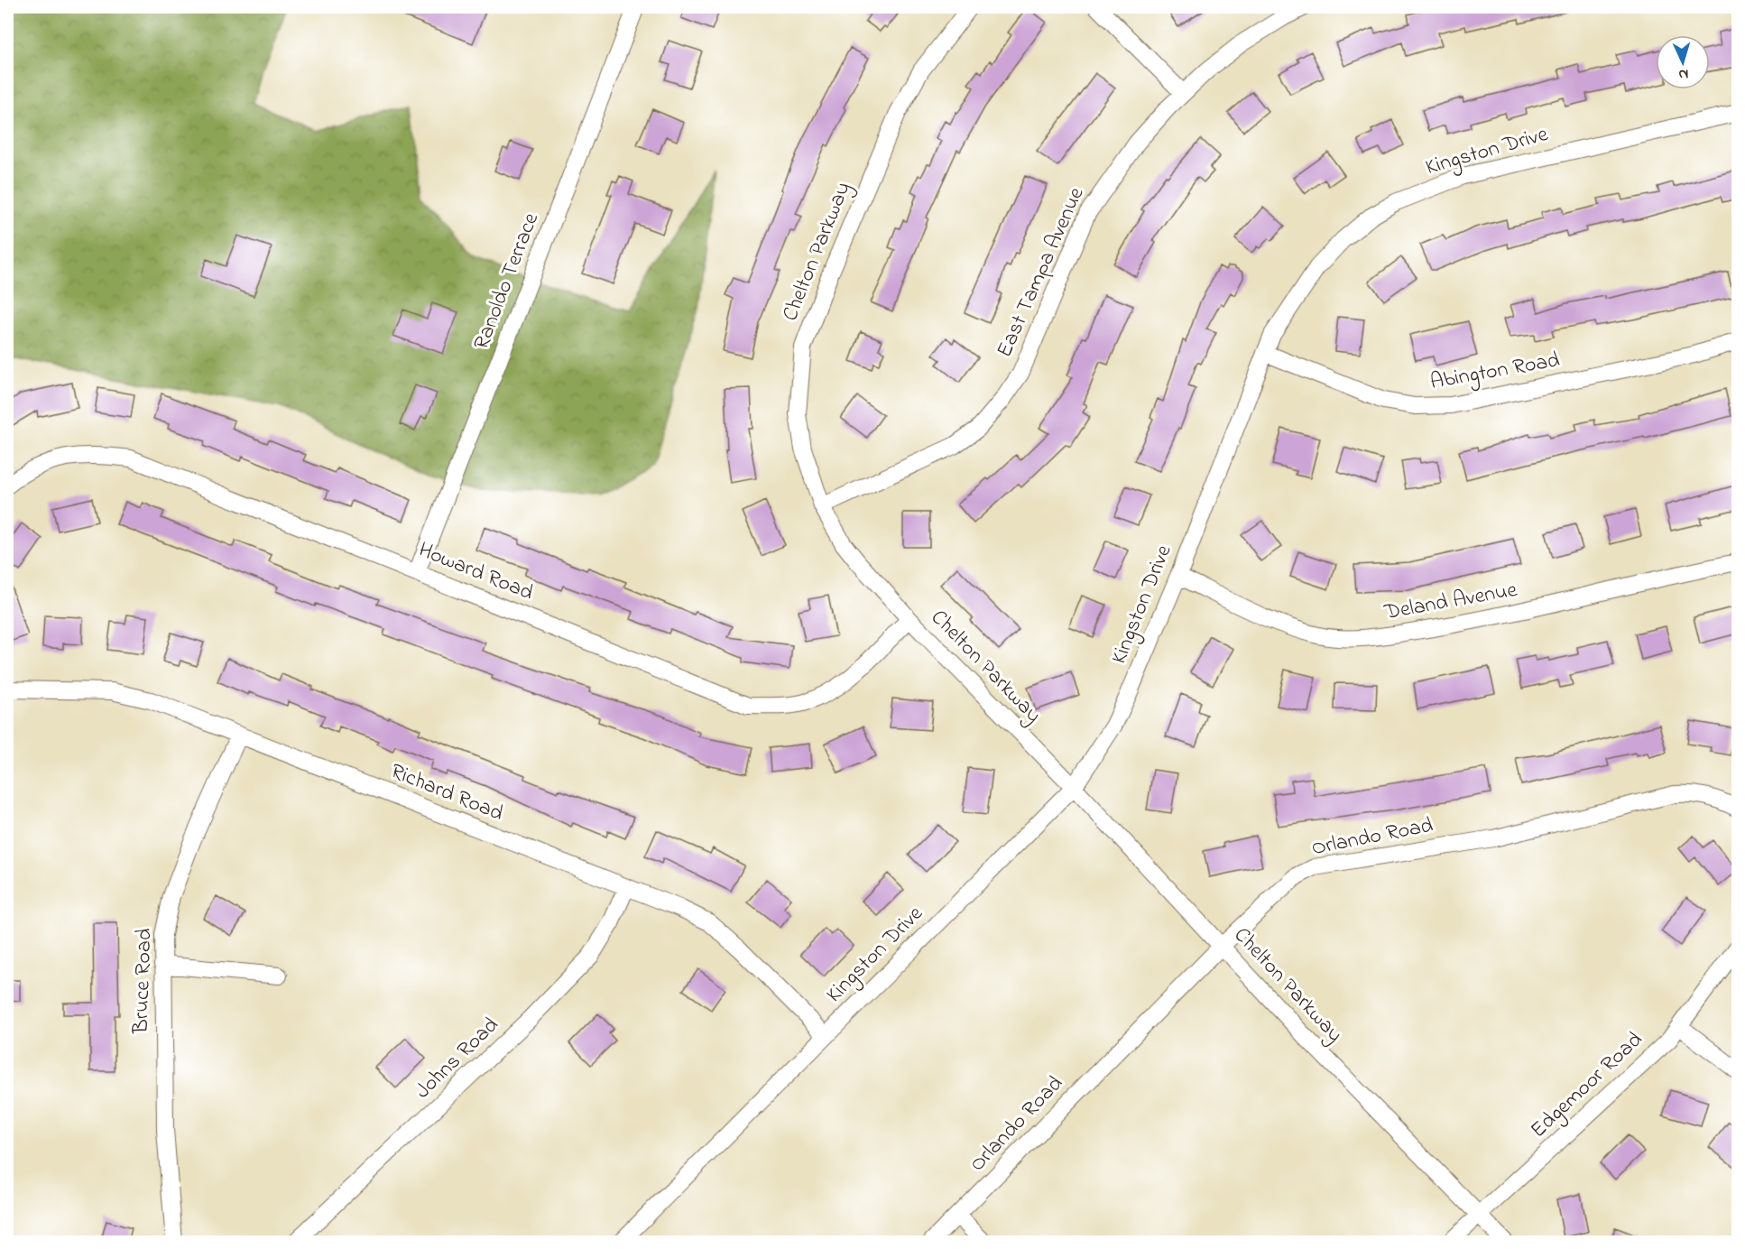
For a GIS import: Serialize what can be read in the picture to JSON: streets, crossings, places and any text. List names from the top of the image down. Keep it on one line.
{"streets":{"street":["Kingston Drive","Chelton Parkway","East Tampa Avenue","Ranoldo Terrace","Abington Road","Howard Road","Deland Avenue","Richard Road","Orlando Road","Bruce Road","Johns Road","Edgemoor Road"]},"crossings":[["Kingston Drive","Chelton Parkway"],["Kingston Drive","Abington Road"],["Kingston Drive","Deland Avenue"],["Kingston Drive","Richard Road"],["Chelton Parkway","East Tampa Avenue"],["Chelton Parkway","Howard Road"],["Chelton Parkway","Orlando Road"],["Chelton Parkway","Edgemoor Road"],["Ranoldo Terrace","Howard Road"],["Richard Road","Bruce Road"],["Richard Road","Johns Road"]],"north":"bottom"}
